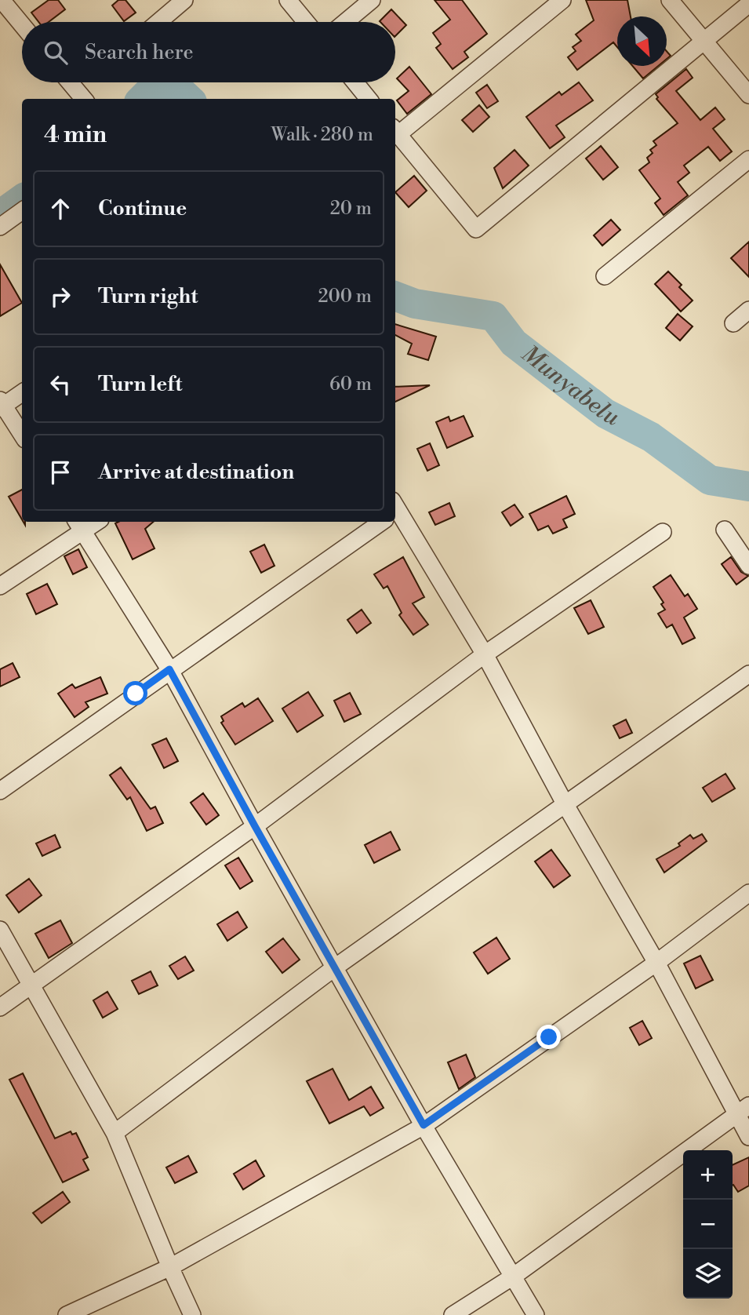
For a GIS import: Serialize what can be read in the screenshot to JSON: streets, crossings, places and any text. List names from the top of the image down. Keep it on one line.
{"water":["Munyabelu"],"north":"bottom right","page":{"search":"Search here","heading":["4 min","Walk · 280 m"],"list":[["Continue","20 m"],["Turn right","200 m"],["Turn left","60 m"],"Arrive at destination"],"map_buttons":["+","−"]}}
